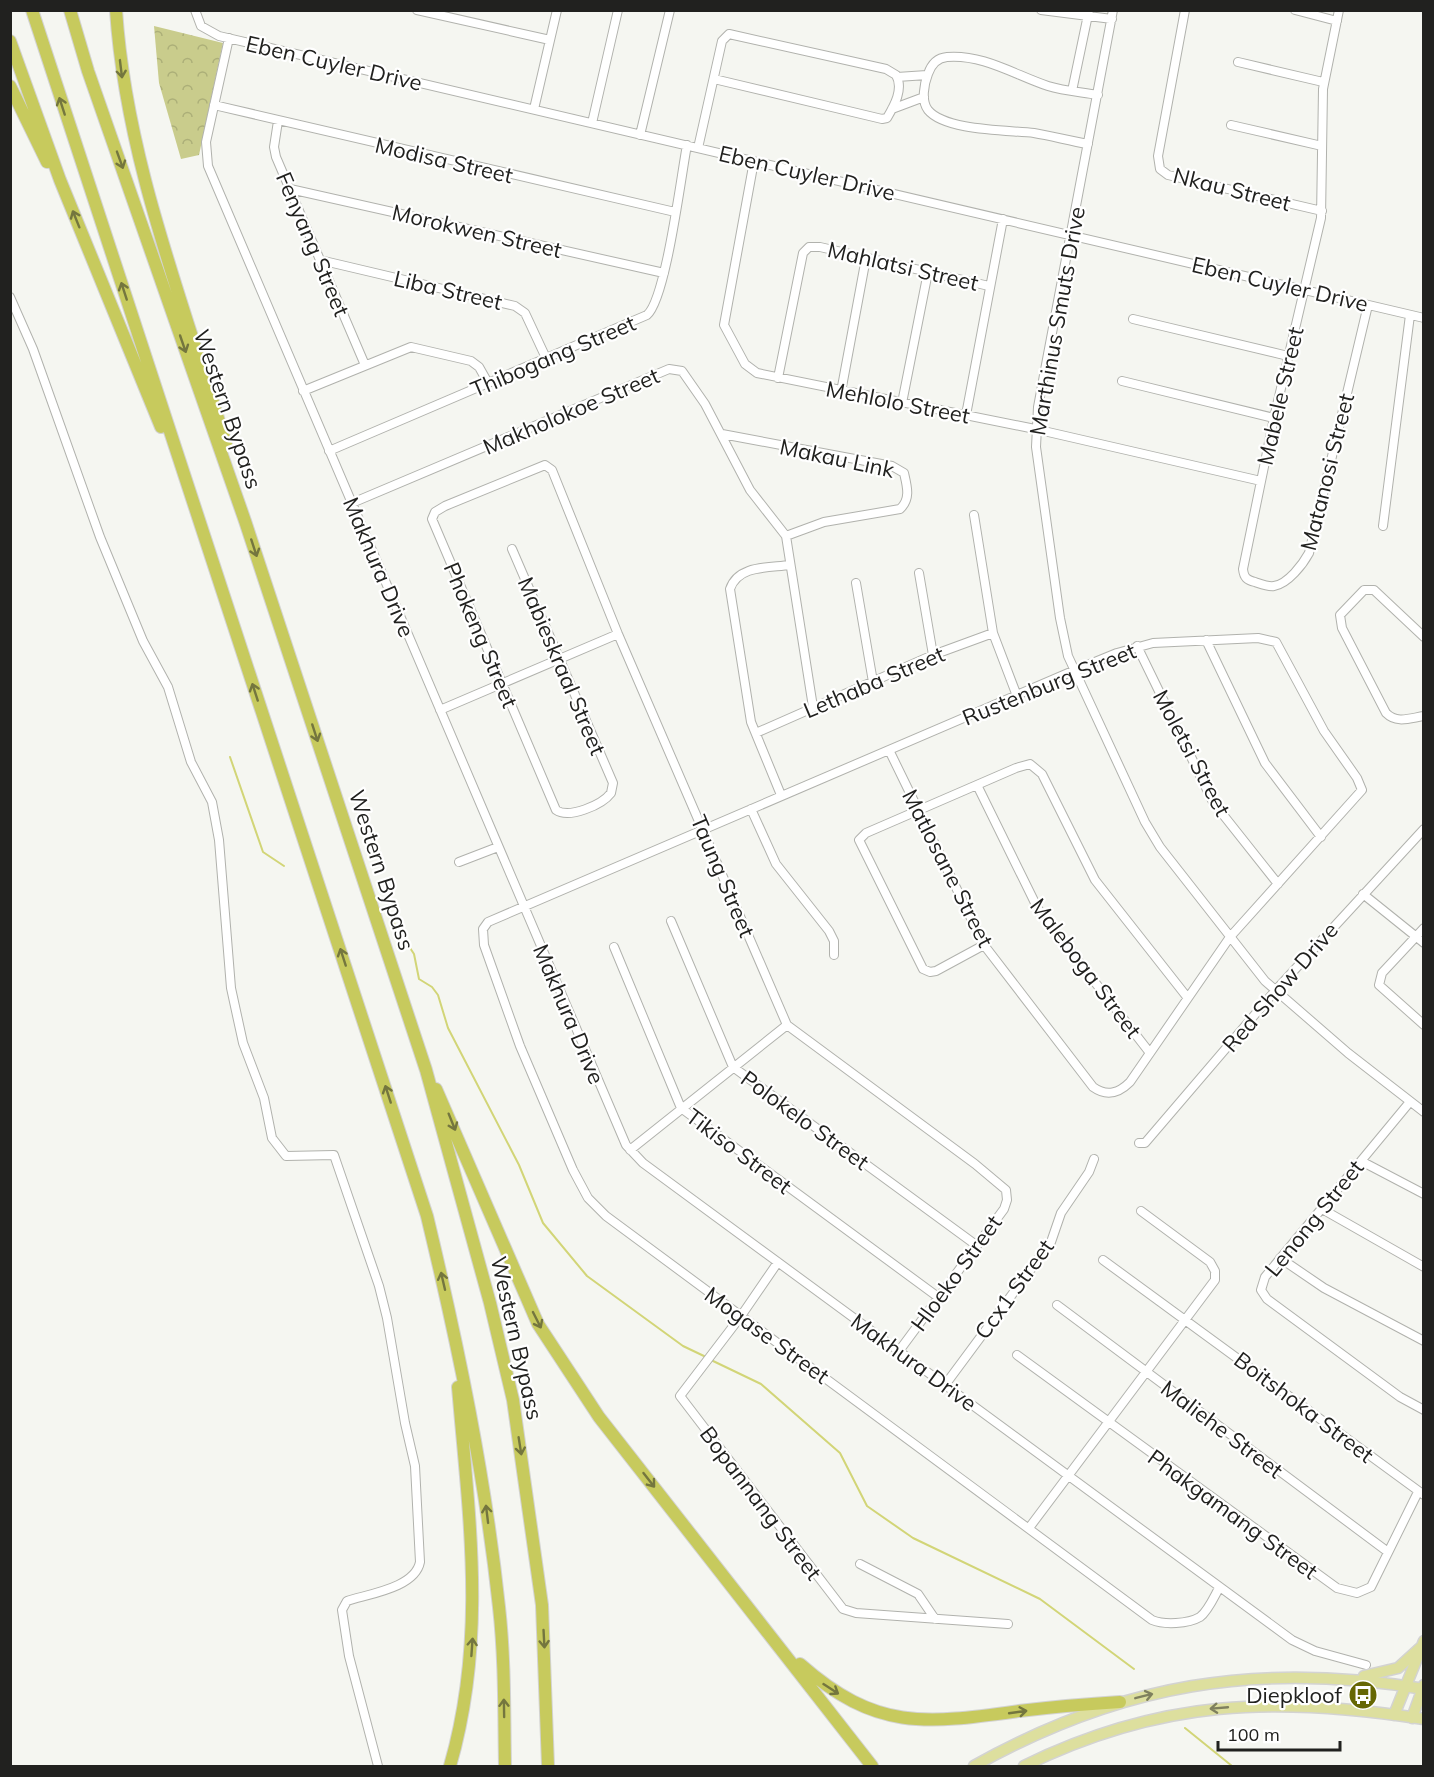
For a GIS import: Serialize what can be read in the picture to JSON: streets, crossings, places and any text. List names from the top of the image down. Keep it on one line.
{"streets":{"highway":["Western Bypass"],"street":["Eben Cuyler Drive","Modisa Street","Nkau Street","Morokwen Street","Fenyang Street","Mahlatsi Street","Liba Street","Marthinus Smuts Drive","Thibogang Street","Mabele Street","Mehlolo Street","Makholokoe Street","Makau Link","Matanosi Street","Makhura Drive","Phokeng Street","Mabieskraal Street","Lethaba Street","Rustenburg Street","Moletsi Street","Matlosane Street","Taung Street","Maleboga Street","Red Show Drive","Polokelo Street","Tikiso Street","Lenong Street","Hloeko Street","Ccx1 Street","Mogase Street","Boitshoka Street","Maliehe Street","Bopannang Street","Phakgamang Street"]},"crossings":[["Eben Cuyler Drive","Marthinus Smuts Drive"],["Eben Cuyler Drive","Thibogang Street"],["Eben Cuyler Drive","Mabele Street"],["Eben Cuyler Drive","Mehlolo Street"],["Eben Cuyler Drive","Matanosi Street"],["Eben Cuyler Drive","Makhura Drive"],["Modisa Street","Fenyang Street"],["Modisa Street","Thibogang Street"],["Modisa Street","Makhura Drive"],["Nkau Street","Mabele Street"],["Morokwen Street","Fenyang Street"],["Morokwen Street","Thibogang Street"],["Fenyang Street","Liba Street"],["Mahlatsi Street","Mehlolo Street"],["Liba Street","Thibogang Street"],["Marthinus Smuts Drive","Mehlolo Street"],["Marthinus Smuts Drive","Rustenburg Street"],["Marthinus Smuts Drive","Red Show Drive"],["Marthinus Smuts Drive","Lenong Street"],["Thibogang Street","Makhura Drive"],["Mabele Street","Mehlolo Street"],["Mabele Street","Matanosi Street"],["Makholokoe Street","Makau Link"],["Makholokoe Street","Makhura Drive"],["Makhura Drive","Rustenburg Street"],["Makhura Drive","Hloeko Street"],["Makhura Drive","Ccx1 Street"],["Makhura Drive","Mogase Street"],["Makhura Drive","Bopannang Street"],["Phokeng Street","Mabieskraal Street"],["Phokeng Street","Taung Street"],["Rustenburg Street","Moletsi Street"],["Rustenburg Street","Matlosane Street"],["Rustenburg Street","Taung Street"],["Rustenburg Street","Maleboga Street"],["Rustenburg Street","Mogase Street"],["Taung Street","Hloeko Street"],["Polokelo Street","Hloeko Street"],["Tikiso Street","Hloeko Street"],["Mogase Street","Bopannang Street"],["Boitshoka Street","Phakgamang Street"],["Maliehe Street","Phakgamang Street"]],"places":{"bus stop":["Diepkloof"]},"scale_bar":"100 m"}
